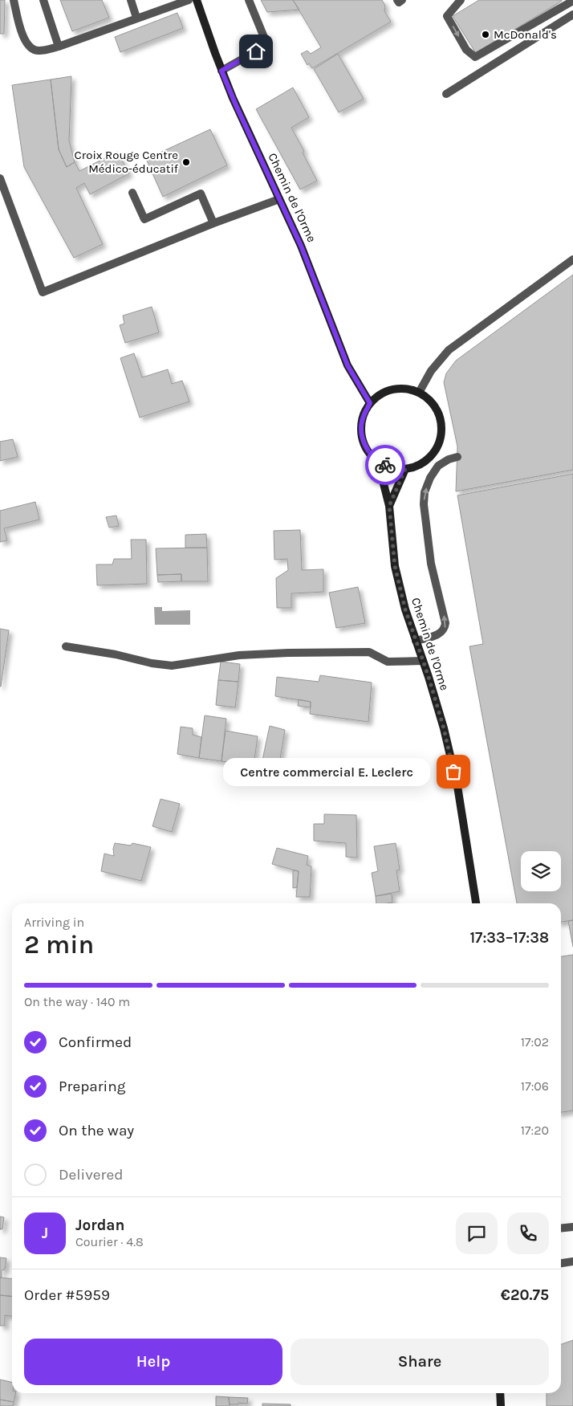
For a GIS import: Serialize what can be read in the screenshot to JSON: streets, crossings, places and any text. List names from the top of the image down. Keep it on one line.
{"streets":{"street":["Chemin de l'Orme"]},"places":["McDonald's","Croix Rouge Centre Médico-éducatif","Centre commercial E. Leclerc"],"page":{"bubble":"Centre commercial E. Leclerc","heading":["2 min","Arriving in","17:33–17:38"],"panel":["Jordan","Courier · 4.8","Order #5959","€20.75"],"bar":"On the way · 140 m","list":[["Confirmed","17:02"],["Preparing","17:06"],["On the way","17:20"],"Delivered"],"round":"J","buttons":["Help","Share"]}}
